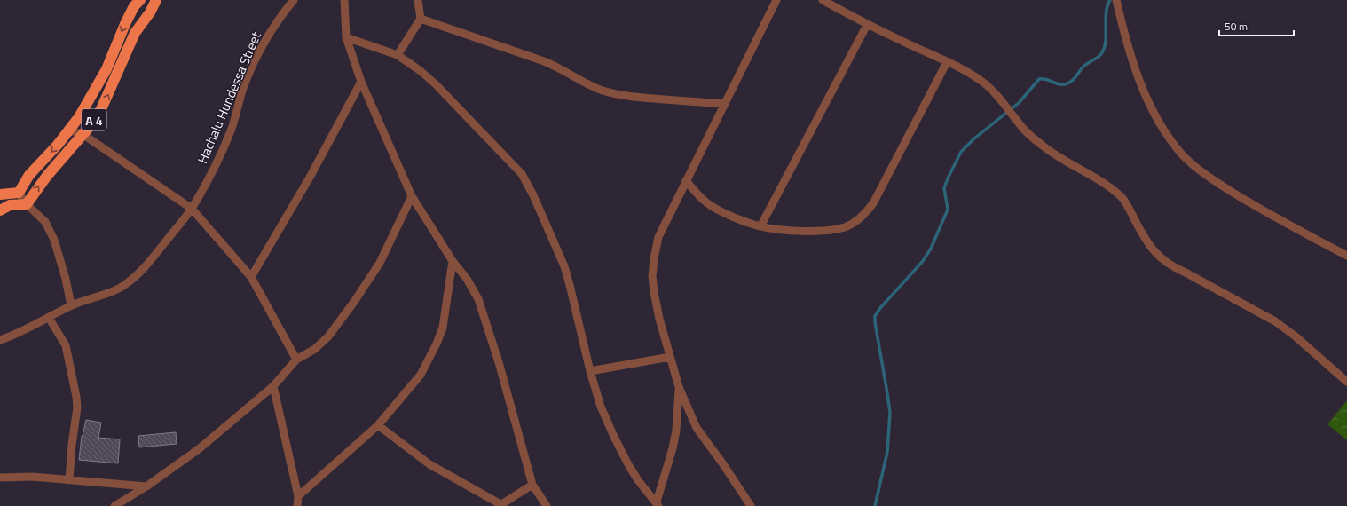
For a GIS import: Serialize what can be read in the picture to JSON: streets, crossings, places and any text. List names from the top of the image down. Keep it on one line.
{"streets":{"highway":["A 4"],"street":["Hachalu Hundessa Street"]},"scale_bar":"50 m"}
